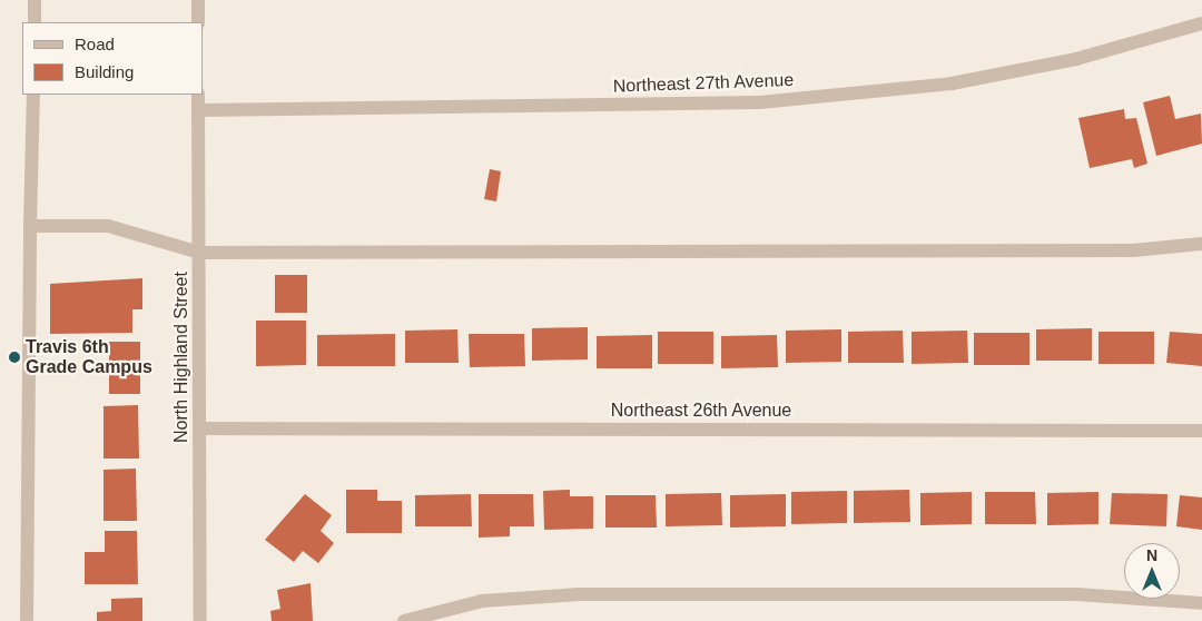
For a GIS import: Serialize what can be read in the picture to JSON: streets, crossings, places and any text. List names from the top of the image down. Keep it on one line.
{"streets":{"street":["Northeast 27th Avenue","North Highland Street","Northeast 26th Avenue"]},"crossings":[["Northeast 27th Avenue","North Highland Street"],["North Highland Street","Northeast 26th Avenue"]],"places":["Travis 6th Grade Campus"],"legend":["Road","Building"],"north":"top"}
